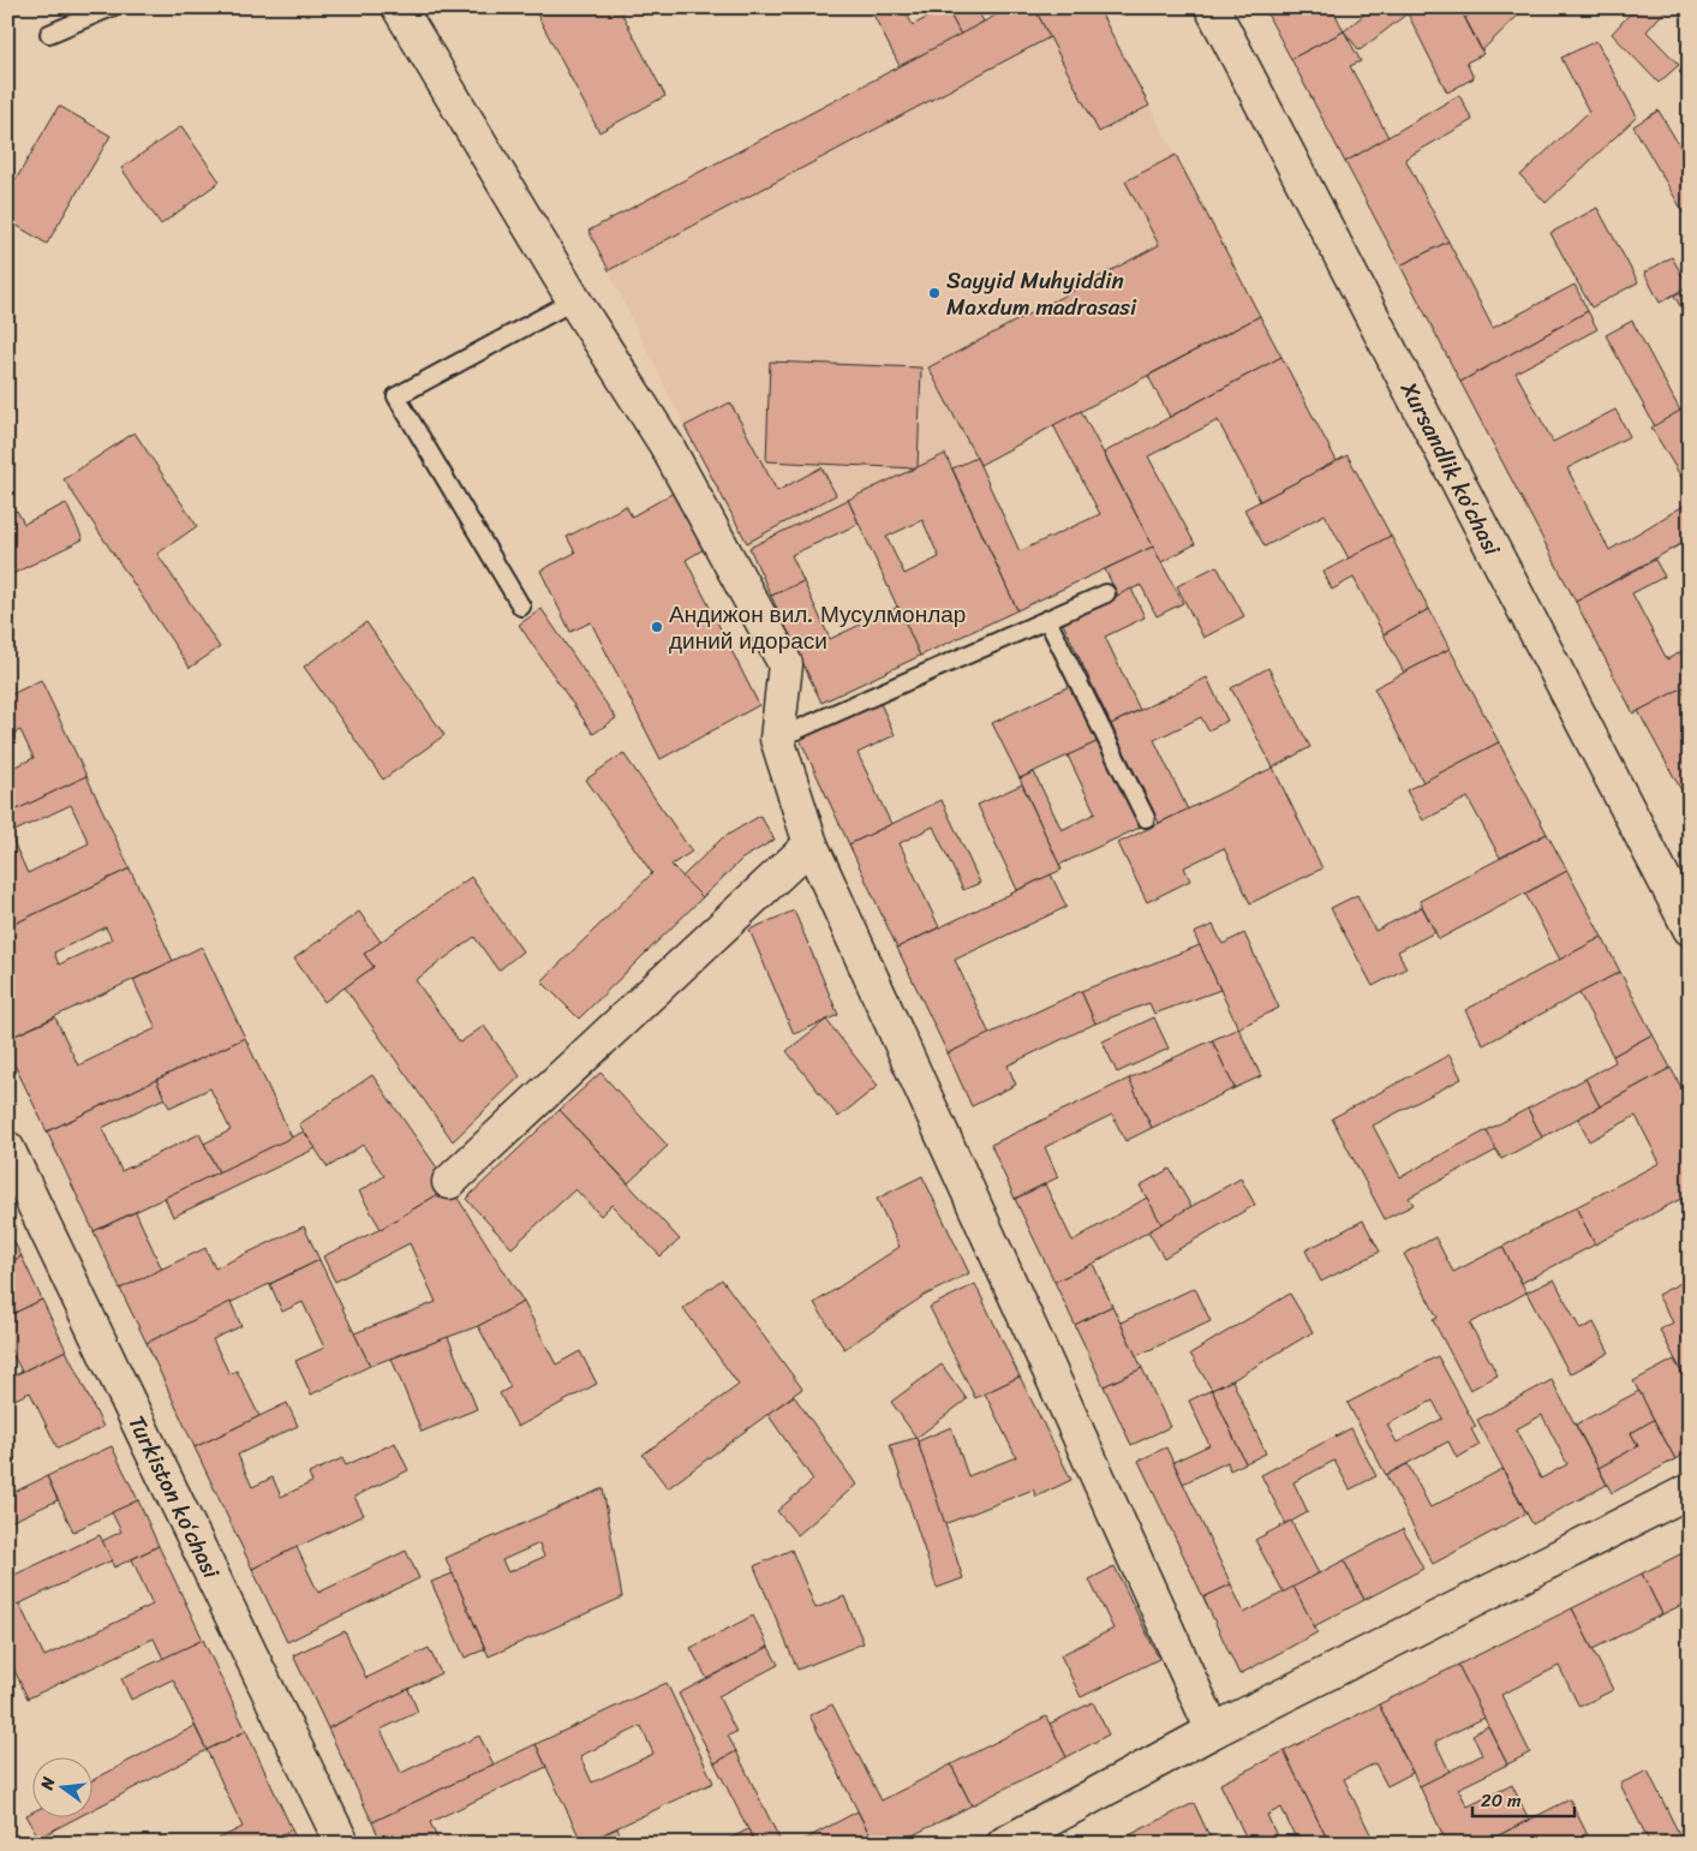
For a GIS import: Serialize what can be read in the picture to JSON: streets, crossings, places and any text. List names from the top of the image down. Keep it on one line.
{"streets":{"street":["Xursandlik koʻchasi","Turkiston koʻchasi"]},"places":["Sayyid Muhyiddin Maxdum madrasasi","Андижон вил. Мусулмонлар диний идораси"],"scale_bar":"20 m","north":"left"}
